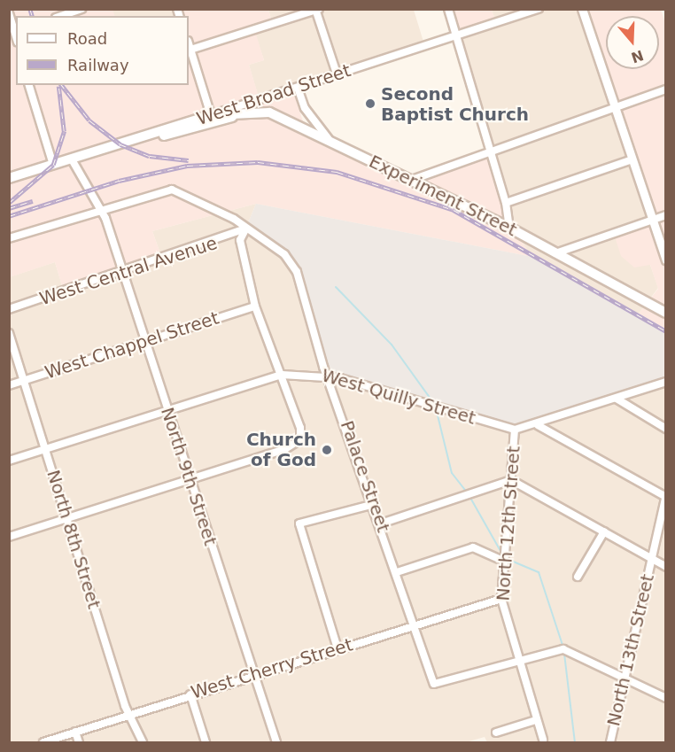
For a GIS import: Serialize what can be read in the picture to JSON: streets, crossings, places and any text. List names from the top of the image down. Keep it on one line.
{"streets":{"main road":["West Broad Street","Experiment Street"],"street":["West Central Avenue","West Chappel Street","West Quilly Street","North 9th Street","Palace Street","North 12th Street","North 8th Street","North 13th Street","West Cherry Street"]},"crossings":[["West Broad Street","Experiment Street"],["West Broad Street","North 9th Street"],["West Central Avenue","North 9th Street"],["West Central Avenue","Palace Street"],["West Chappel Street","North 9th Street"],["West Chappel Street","North 8th Street"],["West Quilly Street","North 9th Street"],["West Quilly Street","Palace Street"],["West Quilly Street","North 12th Street"],["West Quilly Street","North 8th Street"],["North 9th Street","Palace Street"],["North 9th Street","West Cherry Street"],["Palace Street","North 12th Street"],["Palace Street","West Cherry Street"],["North 12th Street","West Cherry Street"],["North 8th Street","West Cherry Street"]],"places":["Second Baptist Church","Church of God"],"legend":["Road","Railway"],"north":"bottom"}
